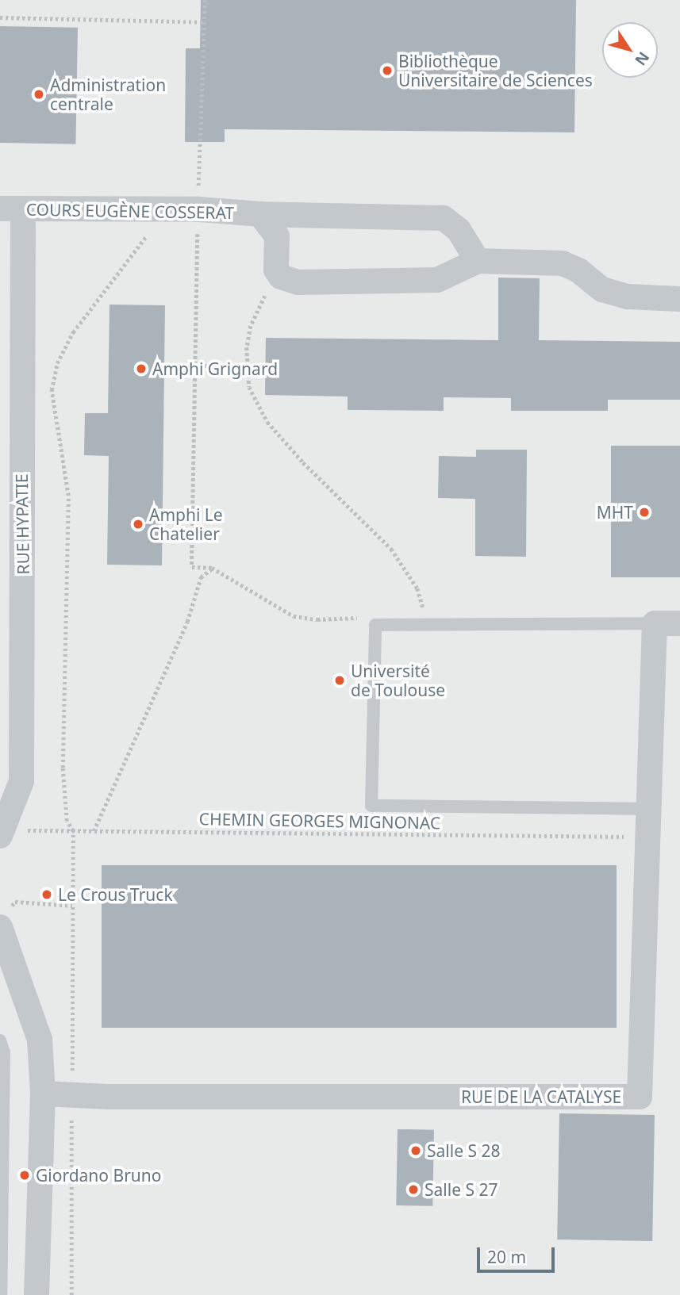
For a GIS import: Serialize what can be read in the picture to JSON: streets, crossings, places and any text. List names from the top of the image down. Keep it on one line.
{"streets":{"street":["COURS EUGÈNE COSSERAT","RUE HYPATIE","RUE DE LA CATALYSE"],"path":["CHEMIN GEORGES MIGNONAC"]},"crossings":[["COURS EUGÈNE COSSERAT","RUE HYPATIE"],["RUE HYPATIE","CHEMIN GEORGES MIGNONAC"],["CHEMIN GEORGES MIGNONAC","RUE DE LA CATALYSE"]],"places":["Bibliothèque Universitaire de Sciences","Administration centrale","Amphi Grignard","MHT","Amphi Le Chatelier","Université de Toulouse","Le Crous Truck","Salle S 28","Giordano Bruno","Salle S 27"],"scale_bar":"20 m","north":"bottom right"}
